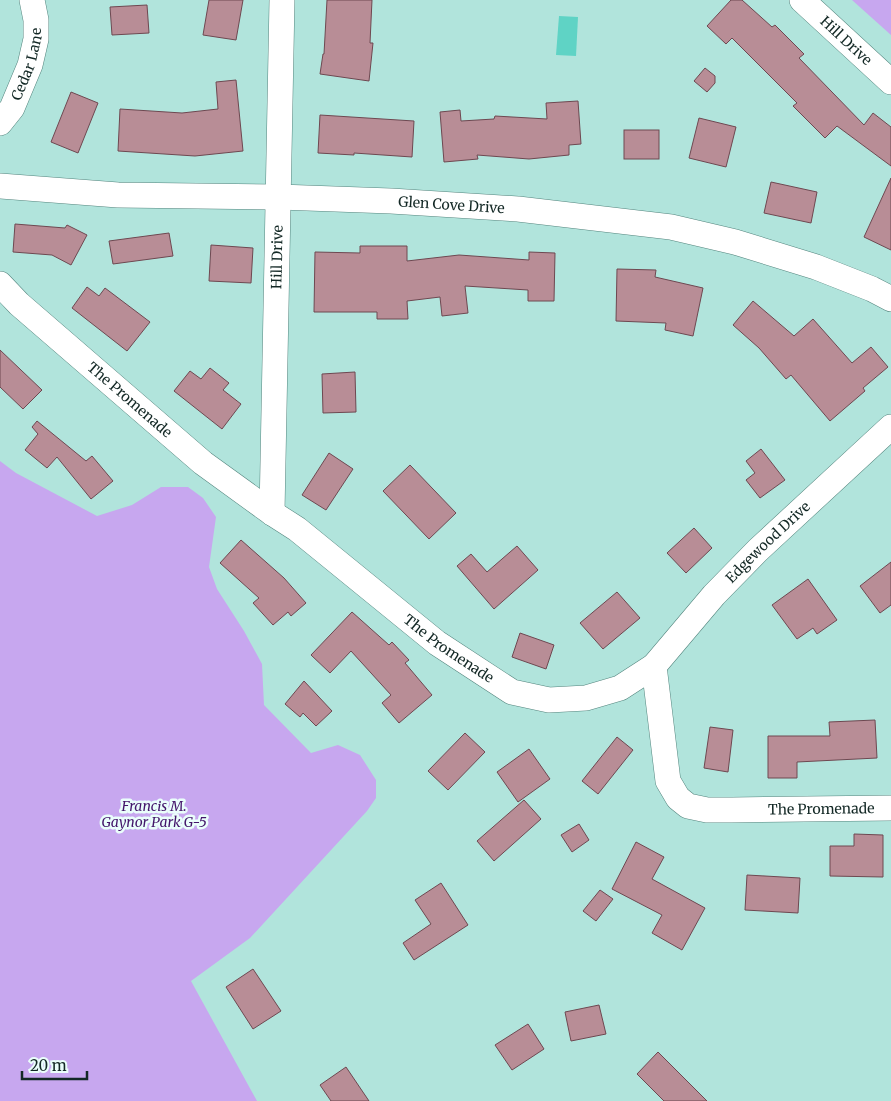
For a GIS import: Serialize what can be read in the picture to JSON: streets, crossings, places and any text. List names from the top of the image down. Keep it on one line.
{"streets":{"street":["Hill Drive","Cedar Lane","Glen Cove Drive","The Promenade","Edgewood Drive"]},"crossings":[["Hill Drive","Glen Cove Drive"],["Hill Drive","The Promenade"],["The Promenade","Edgewood Drive"]],"parks":["Francis M. Gaynor Park G-5"],"scale_bar":"20 m"}
